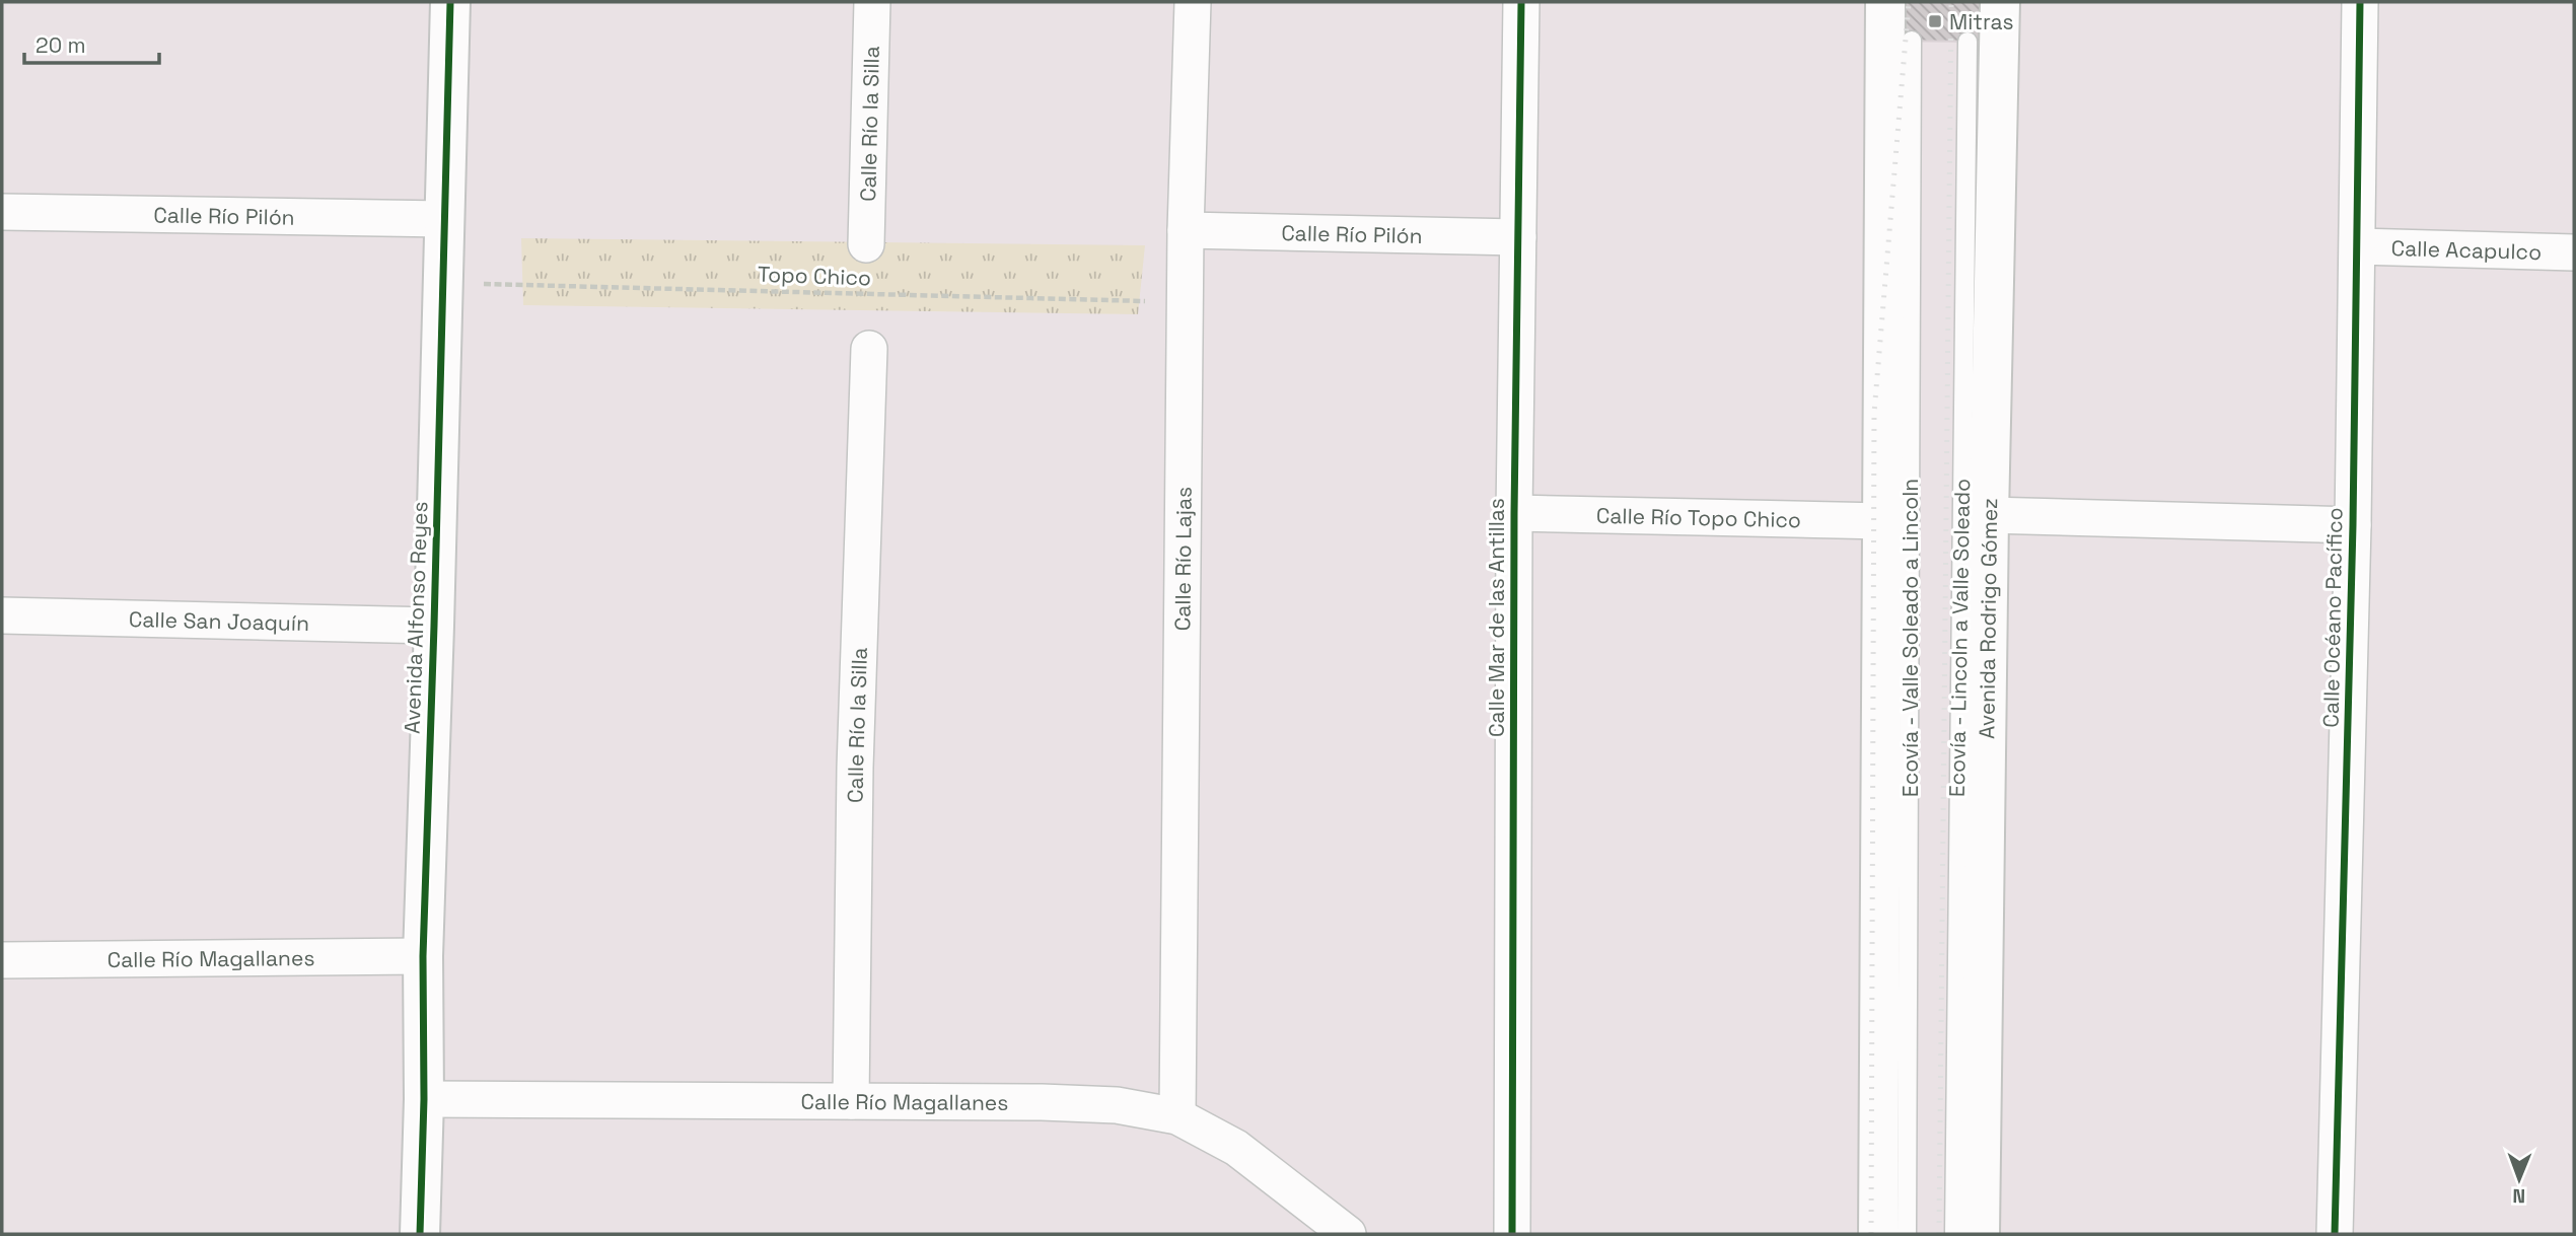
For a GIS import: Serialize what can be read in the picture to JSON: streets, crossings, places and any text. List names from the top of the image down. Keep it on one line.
{"streets":{"main road":["Avenida Alfonso Reyes","Avenida Rodrigo Gómez"],"street":["Calle Río la Silla","Calle Río Pilón","Calle Acapulco","Calle Río Topo Chico","Calle Río Lajas","Calle Mar de las Antillas","Calle Océano Pacífico","Calle San Joaquín","Calle Río Magallanes"],"lane":["Ecovía - Valle Soleado a Lincoln","Ecovía - Lincoln a Valle Soleado"],"path":["Topo Chico"]},"crossings":[["Calle Río la Silla","Calle Río Magallanes"],["Calle Río Pilón","Calle Río Lajas"],["Calle Río Pilón","Avenida Alfonso Reyes"],["Calle Río Pilón","Calle Mar de las Antillas"],["Calle Acapulco","Calle Océano Pacífico"],["Topo Chico","Calle Río Lajas"],["Topo Chico","Avenida Alfonso Reyes"],["Calle Río Topo Chico","Calle Mar de las Antillas"],["Calle Río Lajas","Calle Río Magallanes"],["Avenida Alfonso Reyes","Calle San Joaquín"],["Avenida Alfonso Reyes","Calle Río Magallanes"]],"places":{"transit":["Mitras"]},"scale_bar":"20 m","north":"bottom"}
